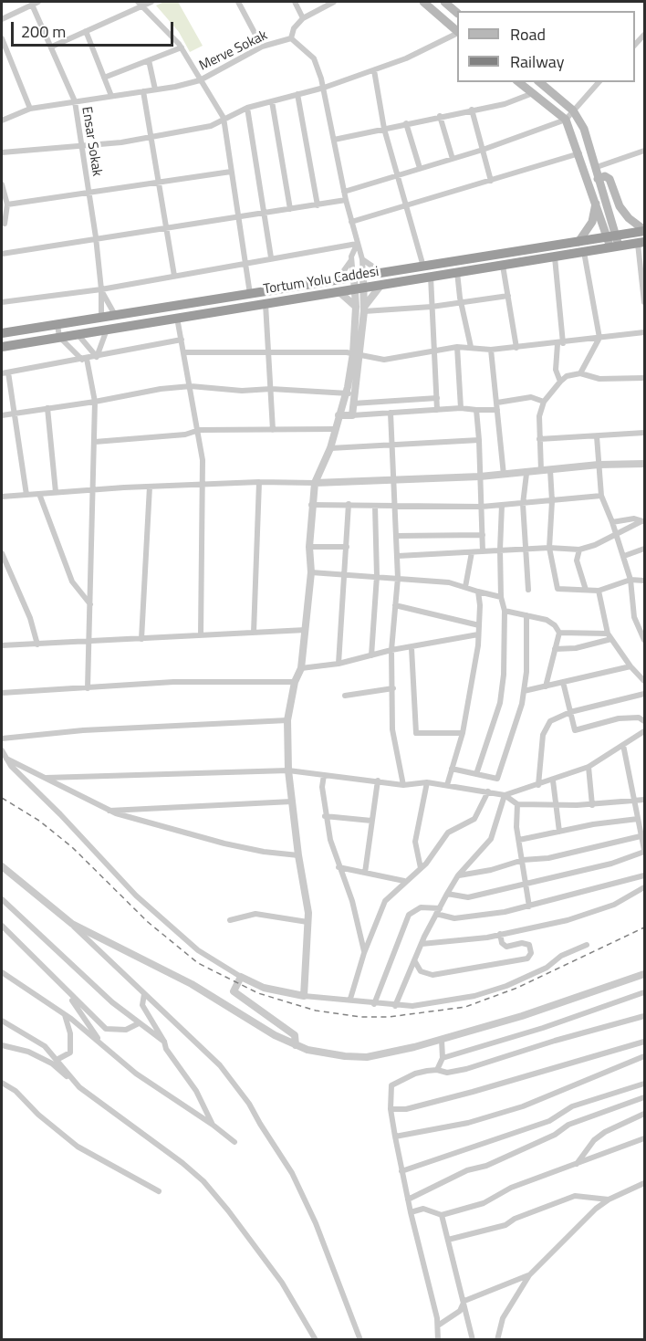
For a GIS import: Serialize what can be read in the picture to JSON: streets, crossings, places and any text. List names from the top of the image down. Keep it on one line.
{"streets":{"highway":["Tortum Yolu Caddesi"],"street":["Merve Sokak","Ensar Sokak"]},"crossings":[["Merve Sokak","Ensar Sokak"]],"legend":["Road","Railway"],"scale_bar":"200 m"}
